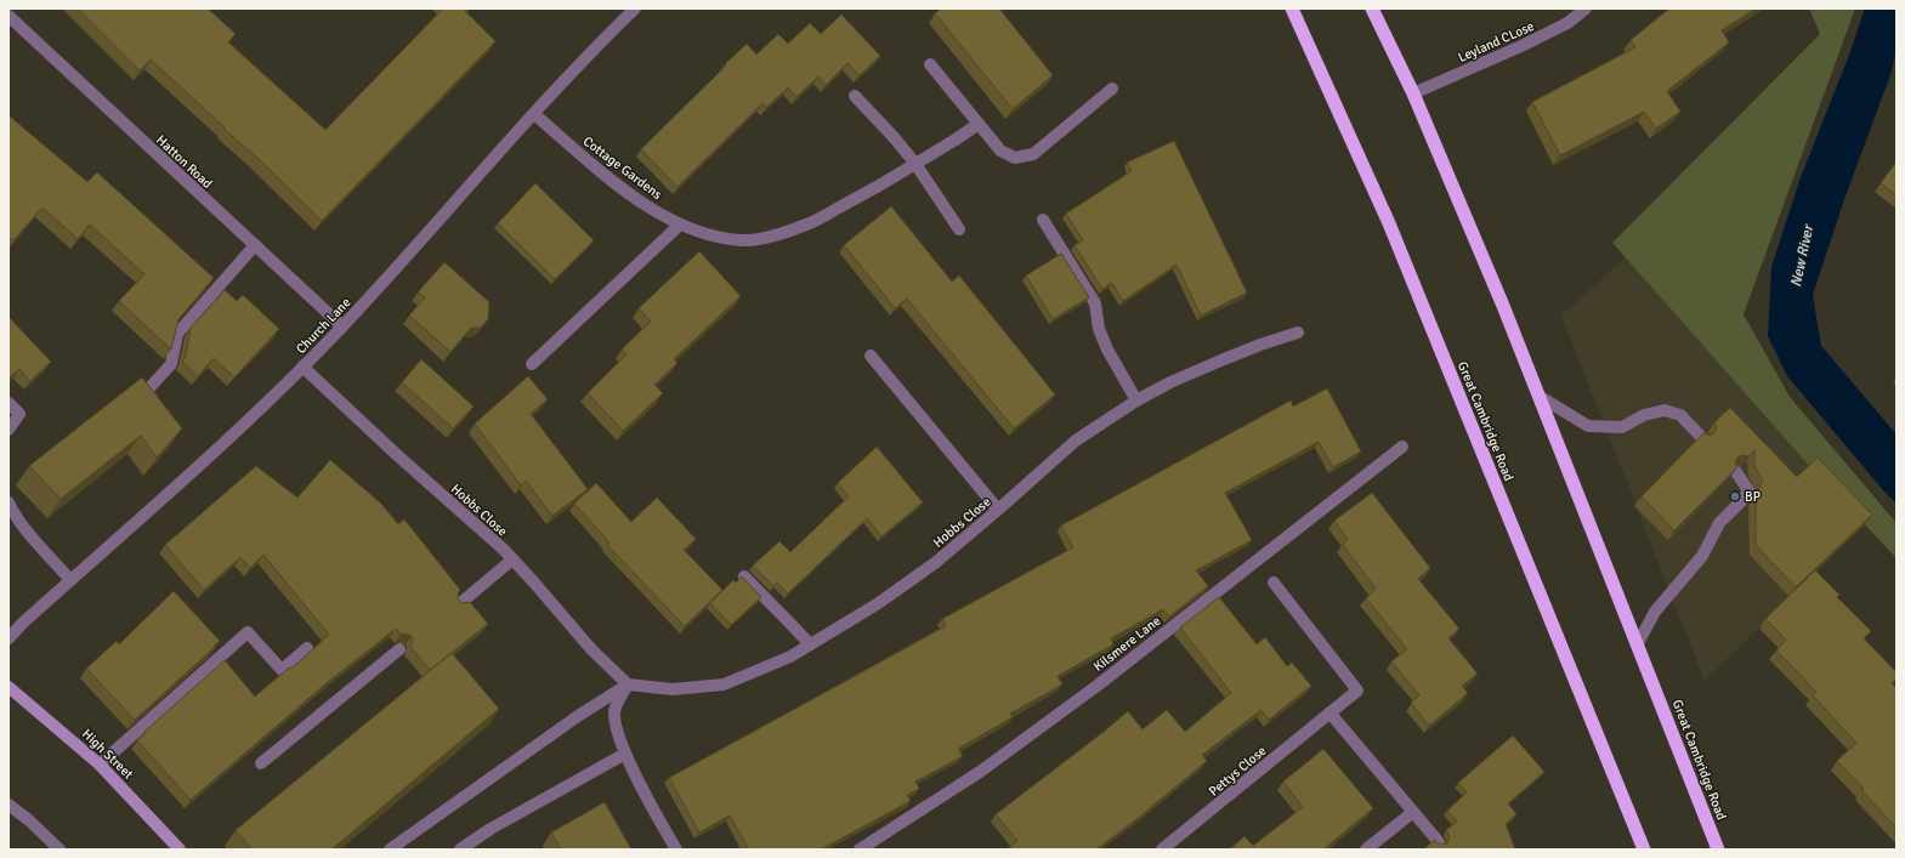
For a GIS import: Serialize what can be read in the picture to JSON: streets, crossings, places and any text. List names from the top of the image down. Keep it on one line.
{"streets":{"highway":["Great Cambridge Road"],"main road":["High Street"],"street":["Leyland CLose","Hatton Road","Cottage Gardens","Church Lane","Hobbs Close","Kilsmere Lane","Pettys Close"]},"crossings":[["Leyland CLose","Great Cambridge Road"],["Hatton Road","Church Lane"],["Cottage Gardens","Church Lane"],["Church Lane","Hobbs Close"]],"water":["New River"],"places":["BP"]}
